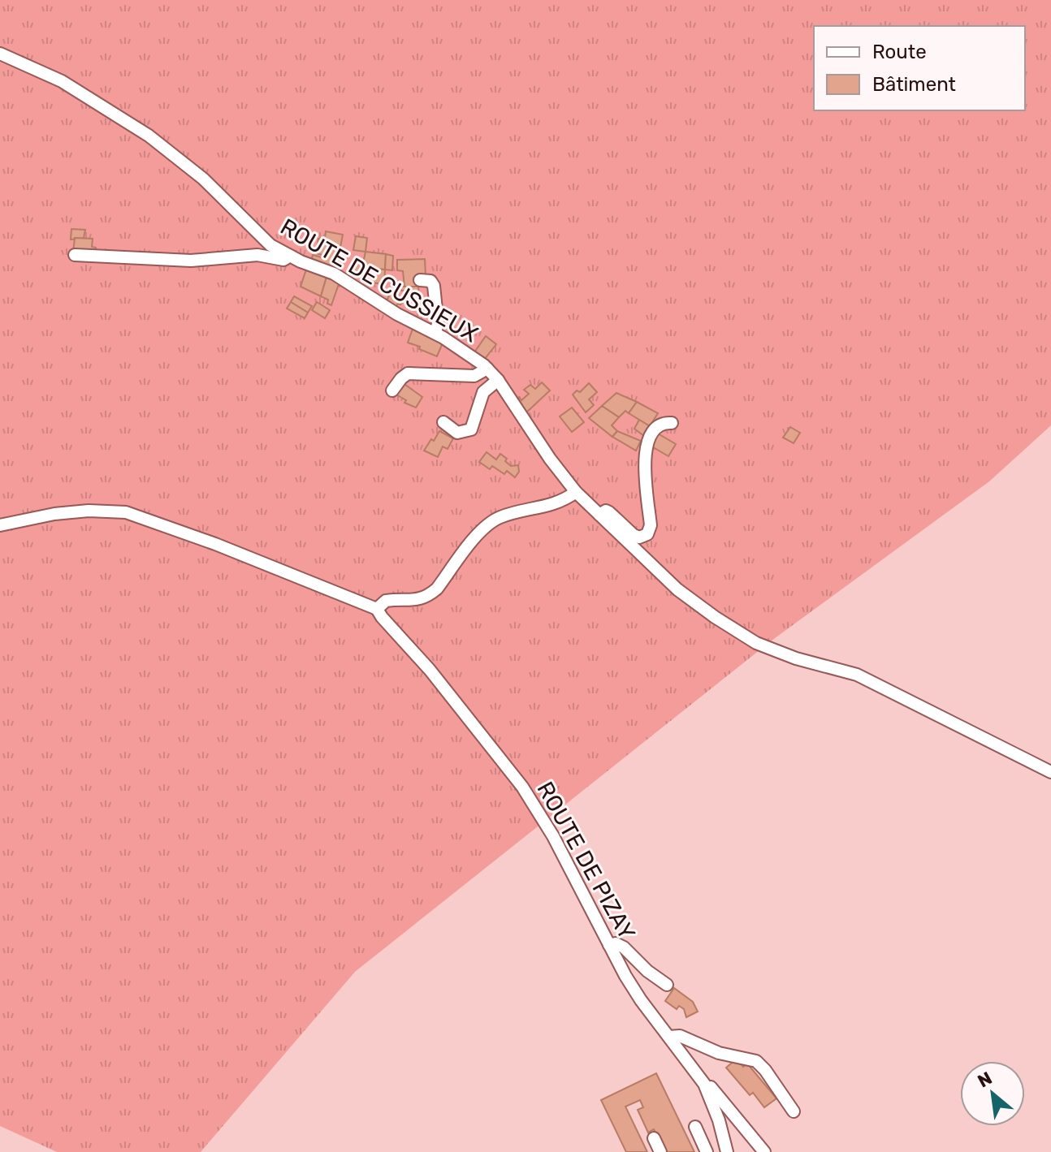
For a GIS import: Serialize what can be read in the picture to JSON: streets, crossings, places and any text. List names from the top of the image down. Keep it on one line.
{"streets":{"street":["ROUTE DE CUSSIEUX","ROUTE DE PIZAY"]},"legend":["Route","Bâtiment"],"north":"top left"}
